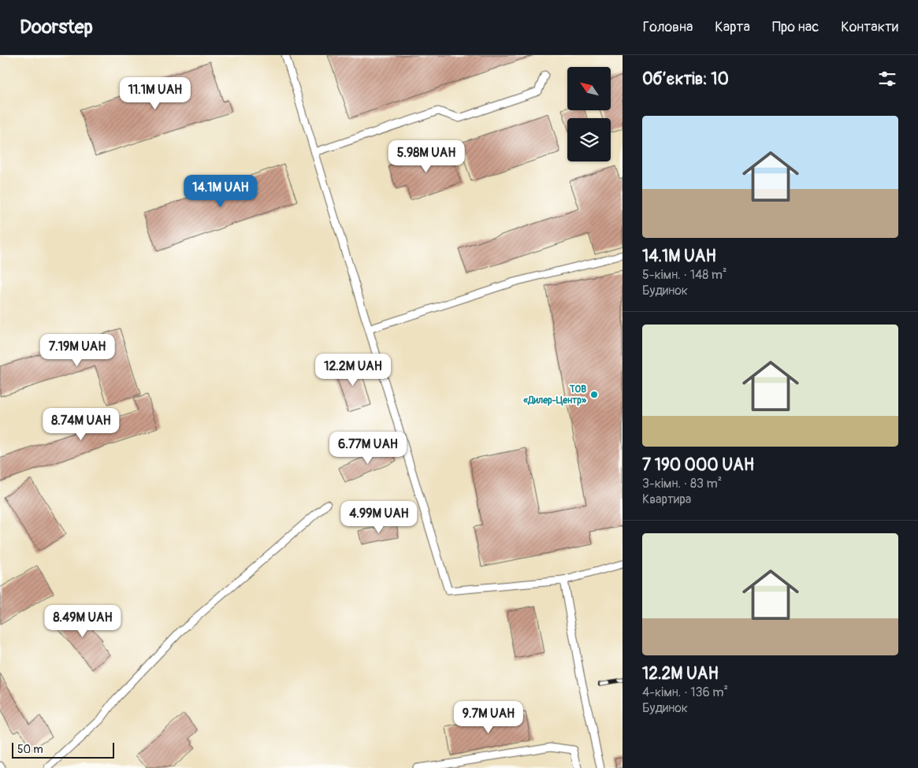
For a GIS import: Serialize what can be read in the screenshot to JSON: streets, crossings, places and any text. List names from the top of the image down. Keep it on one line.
{"places":["ТОВ «Дилер-Центр»"],"scale_bar":"50 m","north":"top left","page":{"header":"Doorstep","nav":["Головна","Карта","Про нас","Контакти"],"heading":"Об’єктів: 10","price":["11.1M UAH","5.98M UAH","14.1M UAH","7.19M UAH","12.2M UAH","8.74M UAH","6.77M UAH","4.99M UAH","8.49M UAH","9.7M UAH"],"list":[{"name":"14.1M UAH","note":"5-кімн. · 148 m² · Будинок"},{"name":"7 190 000 UAH","note":"3-кімн. · 83 m² · Квартира"},{"name":"12.2M UAH","note":"4-кімн. · 136 m² · Будинок"}],"scale":"50 m"}}
